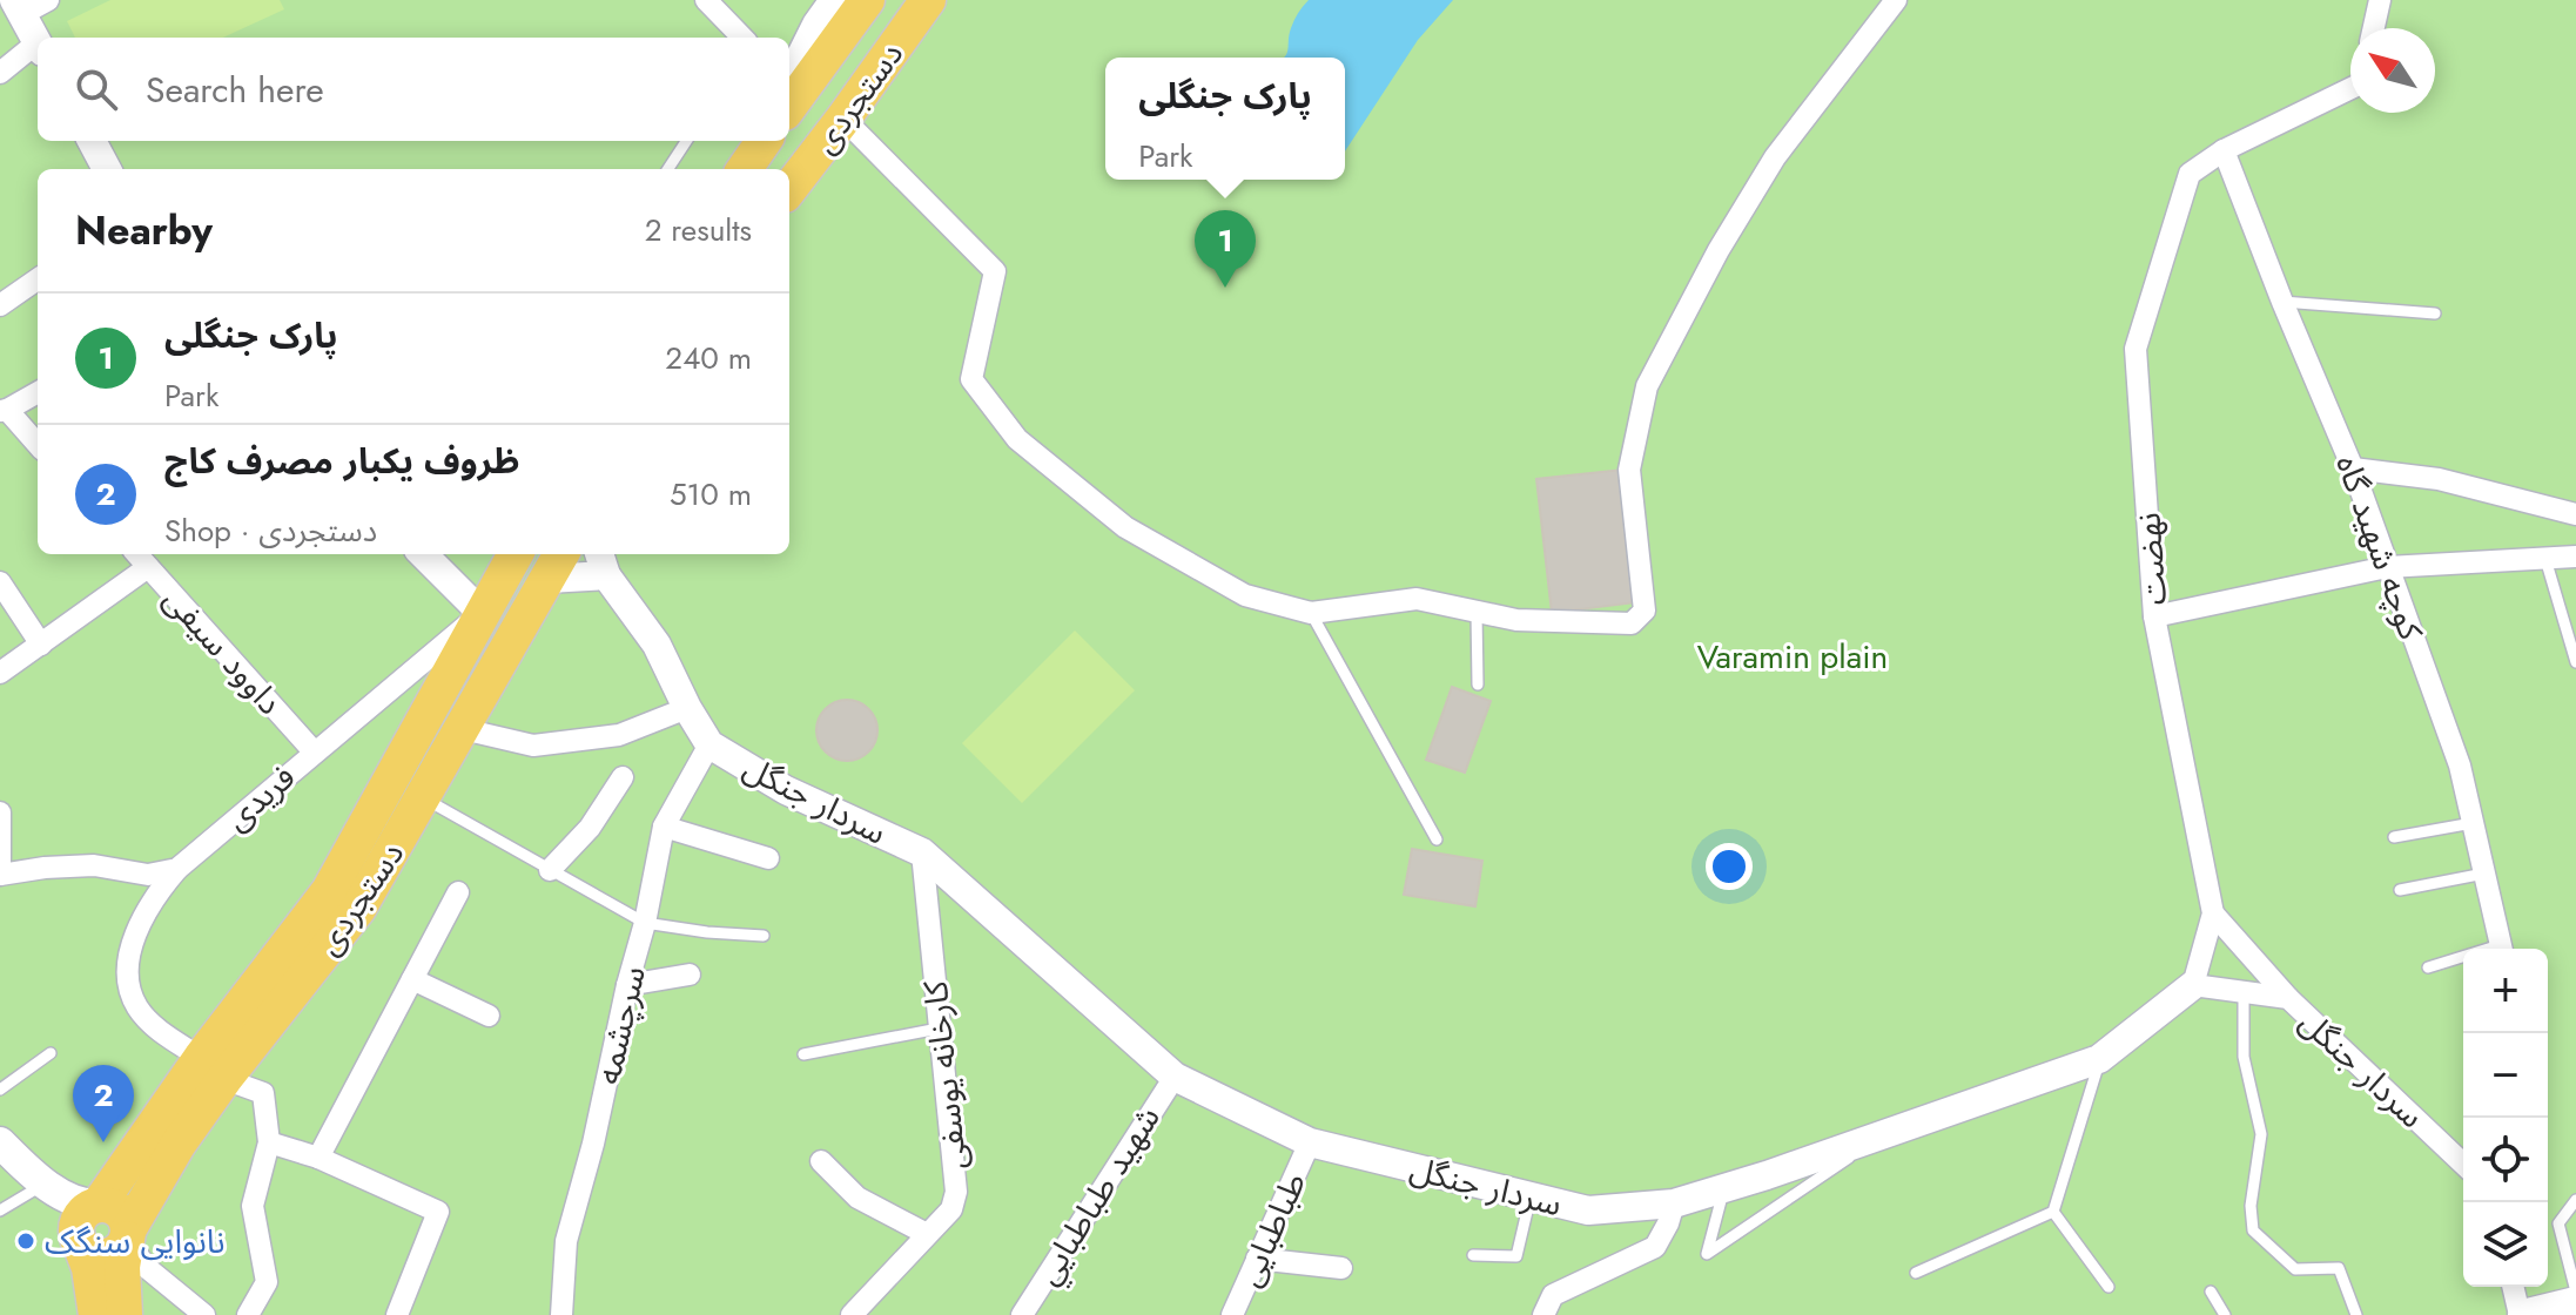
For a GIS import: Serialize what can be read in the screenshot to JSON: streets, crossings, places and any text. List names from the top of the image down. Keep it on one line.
{"streets":{"main road":["دستجردی"],"street":["کوچه شهید گاه","نهضت","داوود سیفی","فریدی","سردار جنگل","سرچشمه","کارخانه یوسفی","شهيد طباطبايي","طباطبایی"]},"crossings":[["دستجردی","فریدی"],["کوچه شهید گاه","نهضت"],["نهضت","سردار جنگل"],["داوود سیفی","فریدی"],["سردار جنگل","سرچشمه"],["سردار جنگل","کارخانه یوسفی"],["سردار جنگل","شهيد طباطبايي"],["سردار جنگل","طباطبایی"]],"parks":["Varamin plain"],"places":["نانوایی سنگک"],"north":"top left","page":{"search":"Search here","popup":["پارک جنگلی","Park"],"heading":["Nearby","2 results"],"pins":["1","2"],"list":[{"mark":"1","name":"پارک جنگلی","note":"Park","value":"240 m"},{"mark":"2","name":"ظروف یکبار مصرف کاج","note":"Shop · دستجردی","value":"510 m"}],"map_buttons":["+","−"]}}
